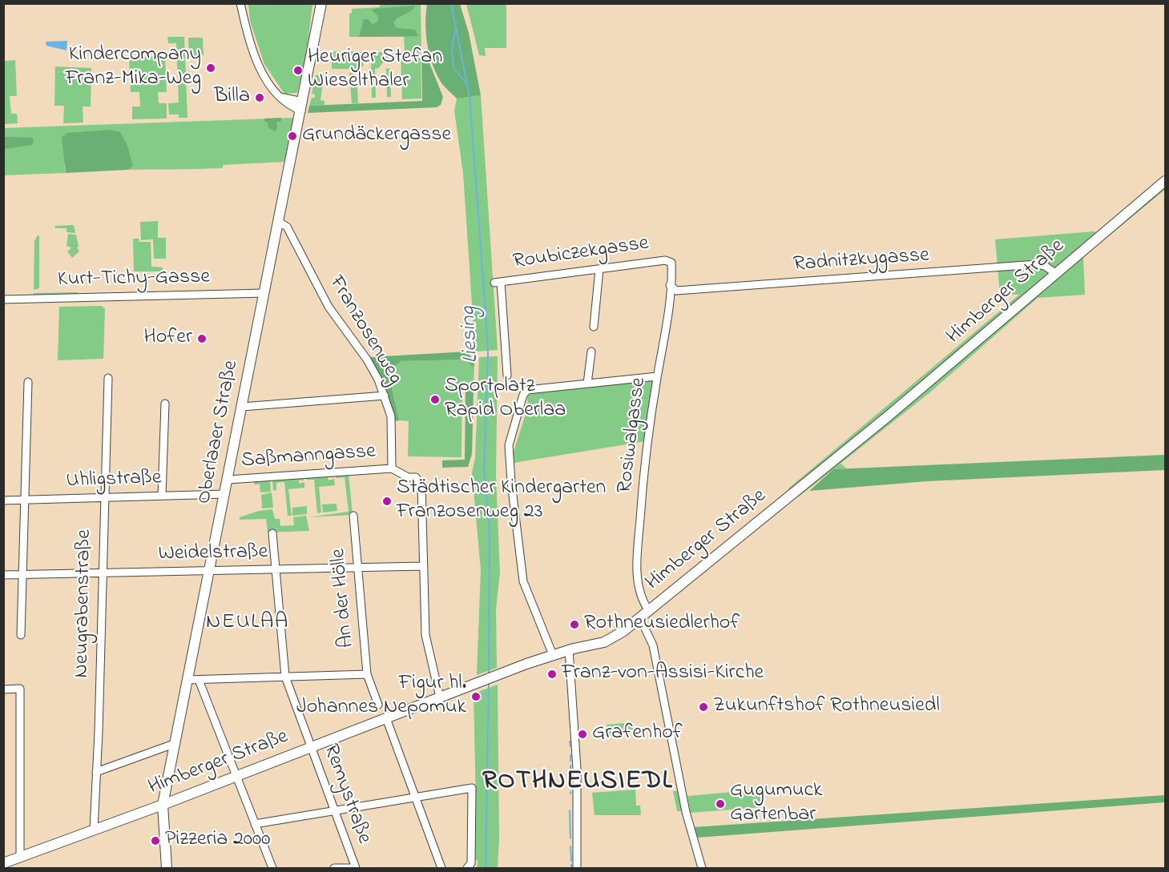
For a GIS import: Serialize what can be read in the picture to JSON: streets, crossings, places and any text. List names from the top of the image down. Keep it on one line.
{"streets":{"main road":["Himberger Straße","Oberlaaer Straße"],"street":["Roubiczekgasse","Radnitzkygasse","Kurt-Tichy-Gasse","Franzosenweg","Rosiwalgasse","Saßmanngasse","Uhligstraße","Weidelstraße","An der Hölle","Neugrabenstraße","Remystraße"]},"crossings":[["Roubiczekgasse","Rosiwalgasse"],["Radnitzkygasse","Himberger Straße"],["Radnitzkygasse","Rosiwalgasse"],["Kurt-Tichy-Gasse","Oberlaaer Straße"],["Himberger Straße","Oberlaaer Straße"],["Himberger Straße","Rosiwalgasse"],["Himberger Straße","Neugrabenstraße"],["Himberger Straße","Remystraße"],["Franzosenweg","Oberlaaer Straße"],["Franzosenweg","Saßmanngasse"],["Oberlaaer Straße","Saßmanngasse"],["Oberlaaer Straße","Uhligstraße"],["Oberlaaer Straße","Weidelstraße"],["Uhligstraße","Neugrabenstraße"],["Weidelstraße","An der Hölle"],["Weidelstraße","Neugrabenstraße"],["Weidelstraße","Remystraße"]],"districts":["NEULAA","ROTHNEUSIEDL"],"water":["Liesing"],"places":["Kindercompany Franz-Mika-Weg","Heuriger Stefan Wieselthaler","Billa","Grundäckergasse","Hofer","Sportplatz Rapid Oberlaa","Städtischer Kindergarten Franzosenweg 23","Rothneusiedlerhof","Franz-von-Assisi-Kirche","Figur hl. Johannes Nepomuk","Zukunftshof Rothneusiedl","Grafenhof","Gugumuck Gartenbar","Pizzeria 2000"]}
